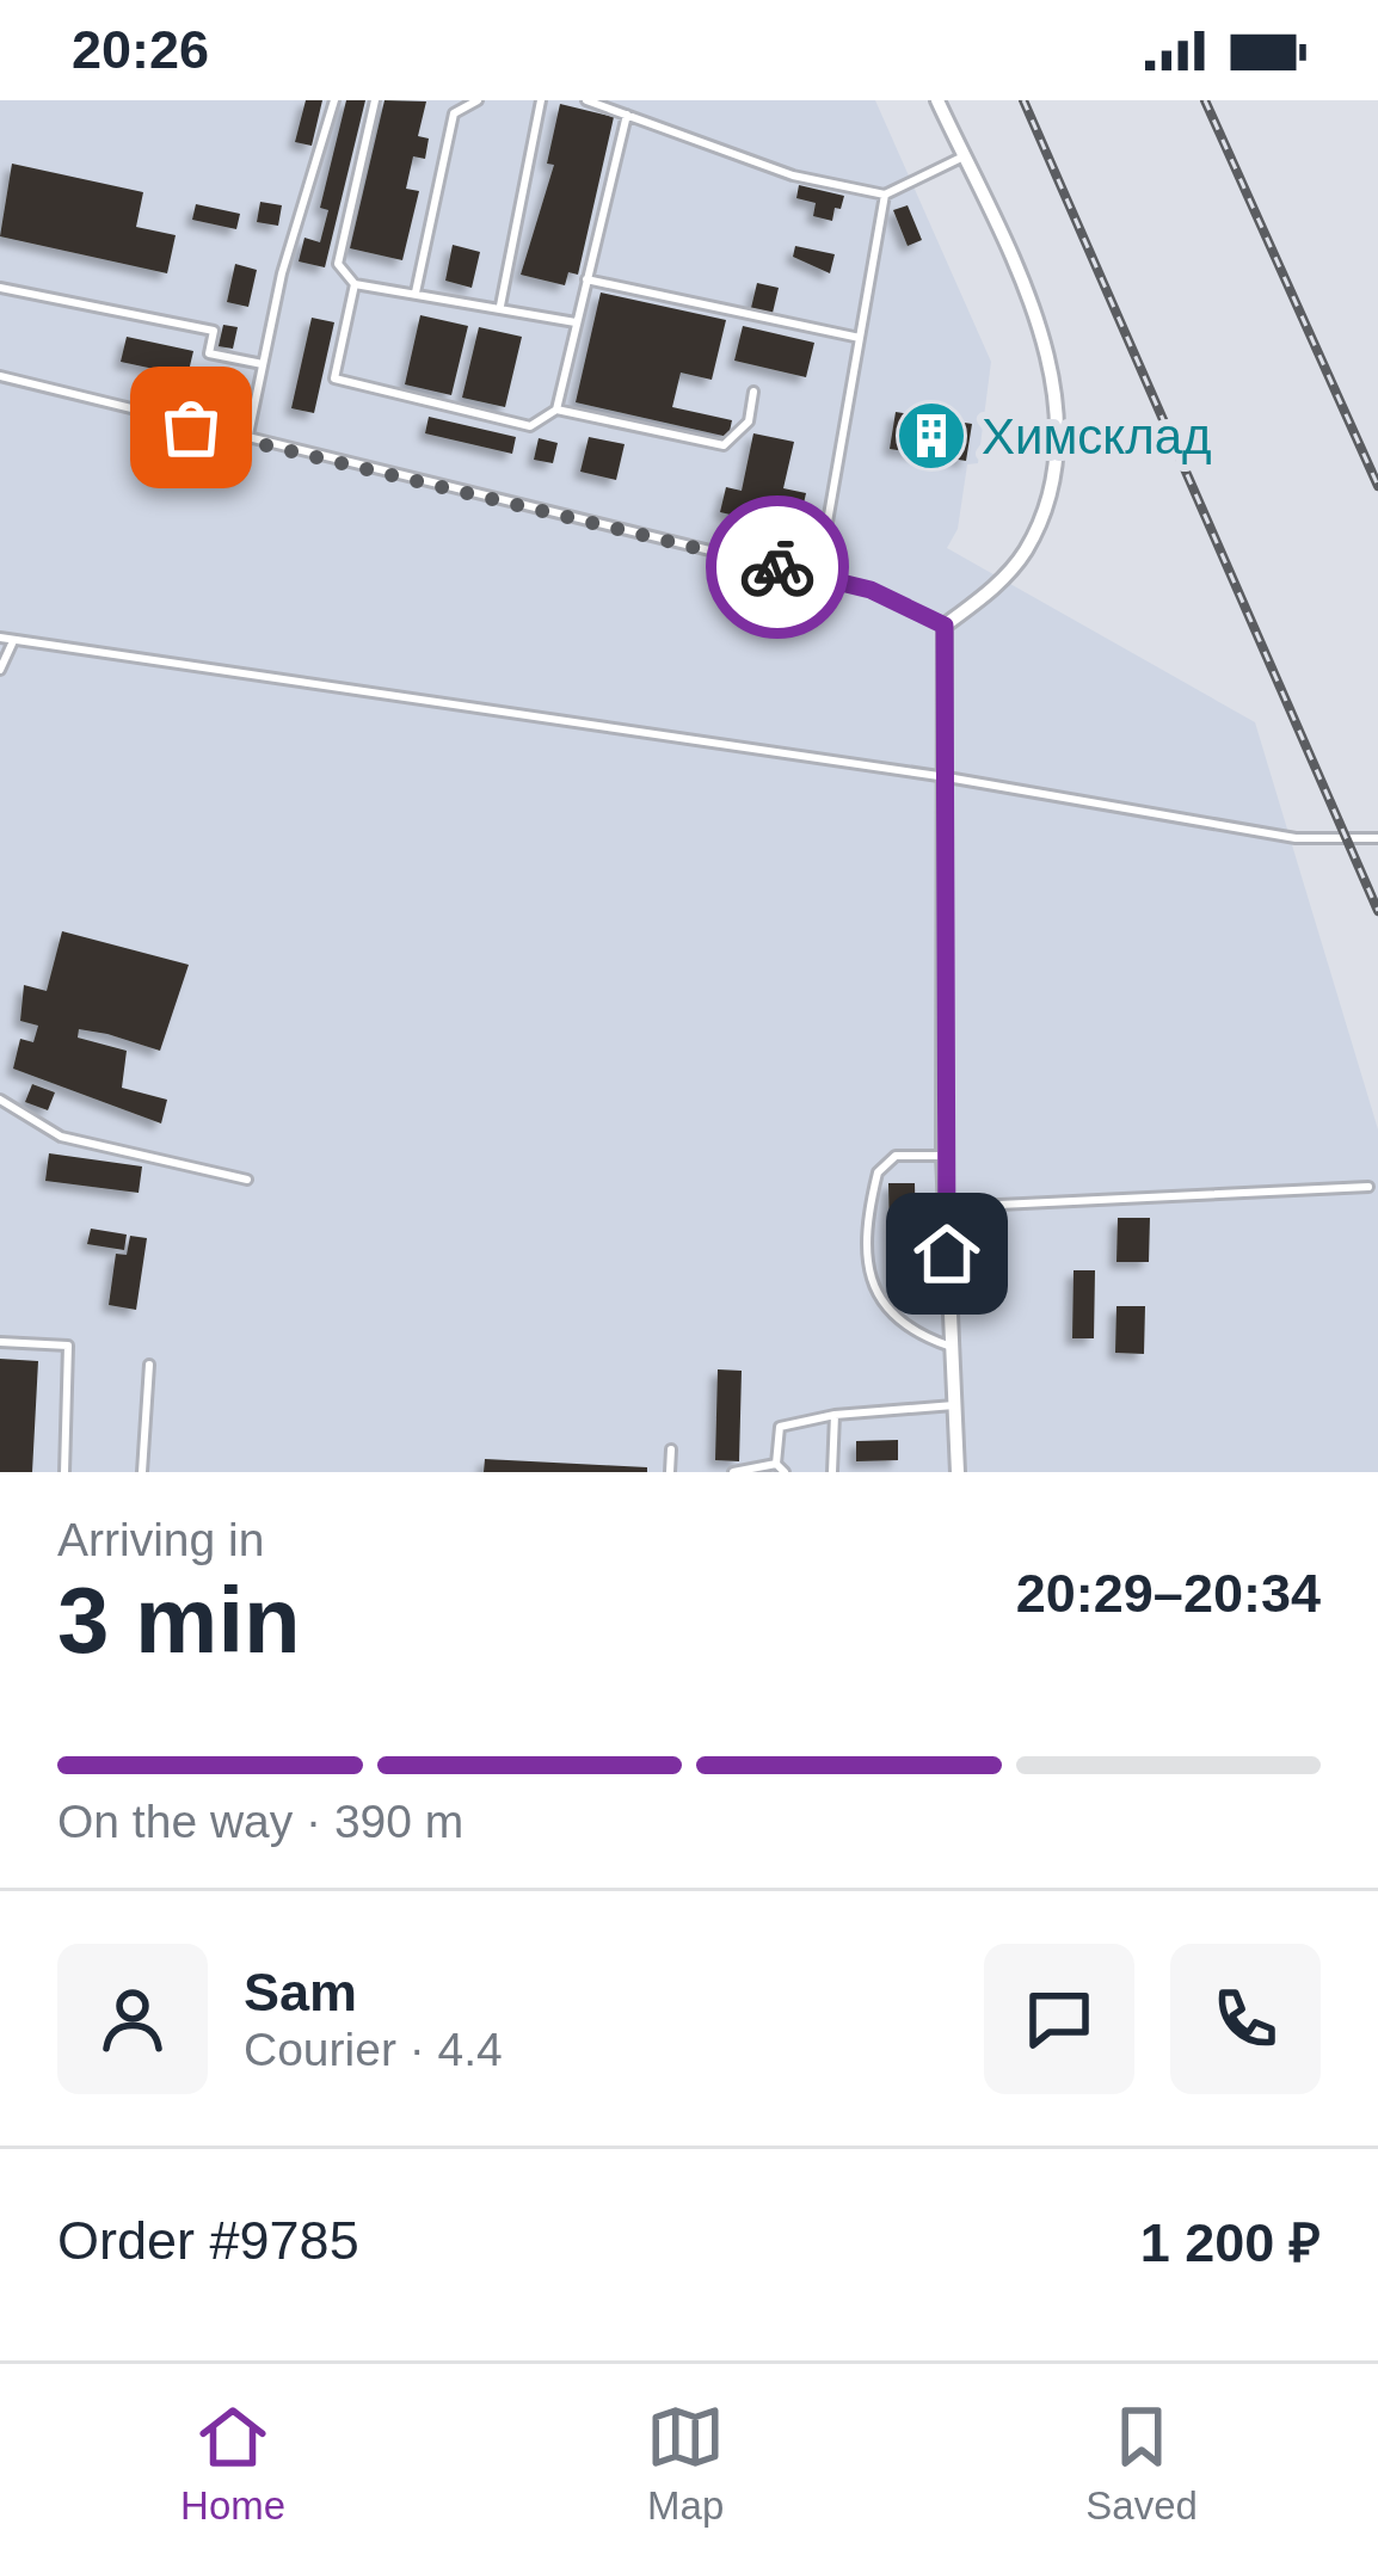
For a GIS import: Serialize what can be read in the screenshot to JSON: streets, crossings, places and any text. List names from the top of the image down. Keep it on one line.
{"places":{"building":["Химсклад"]},"page":{"status":"20:26","heading":["3 min","Arriving in","20:29–20:34"],"panel":["Sam","Courier · 4.4","Order #9785","1 200 ₽"],"bar":"On the way · 390 m","tabs":["Home","Map","Saved"]}}
